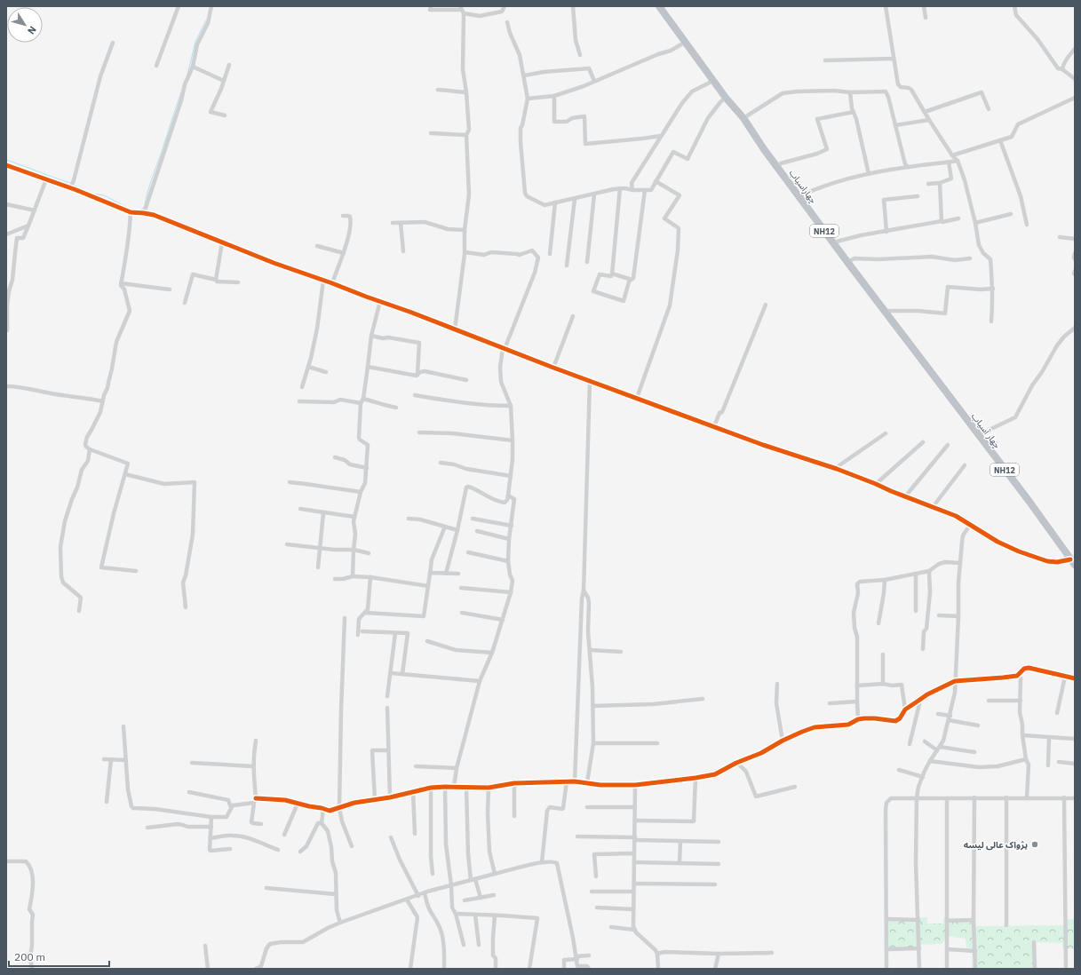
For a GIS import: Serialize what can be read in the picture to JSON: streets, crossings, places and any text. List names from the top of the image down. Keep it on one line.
{"streets":{"highway":["چهاراسیاب","NH12","چهار آسیاب"]},"crossings":[["چهاراسیاب","چهار آسیاب"]],"places":["پژواک عالی لیسه"],"scale_bar":"200 m","north":"bottom right"}
